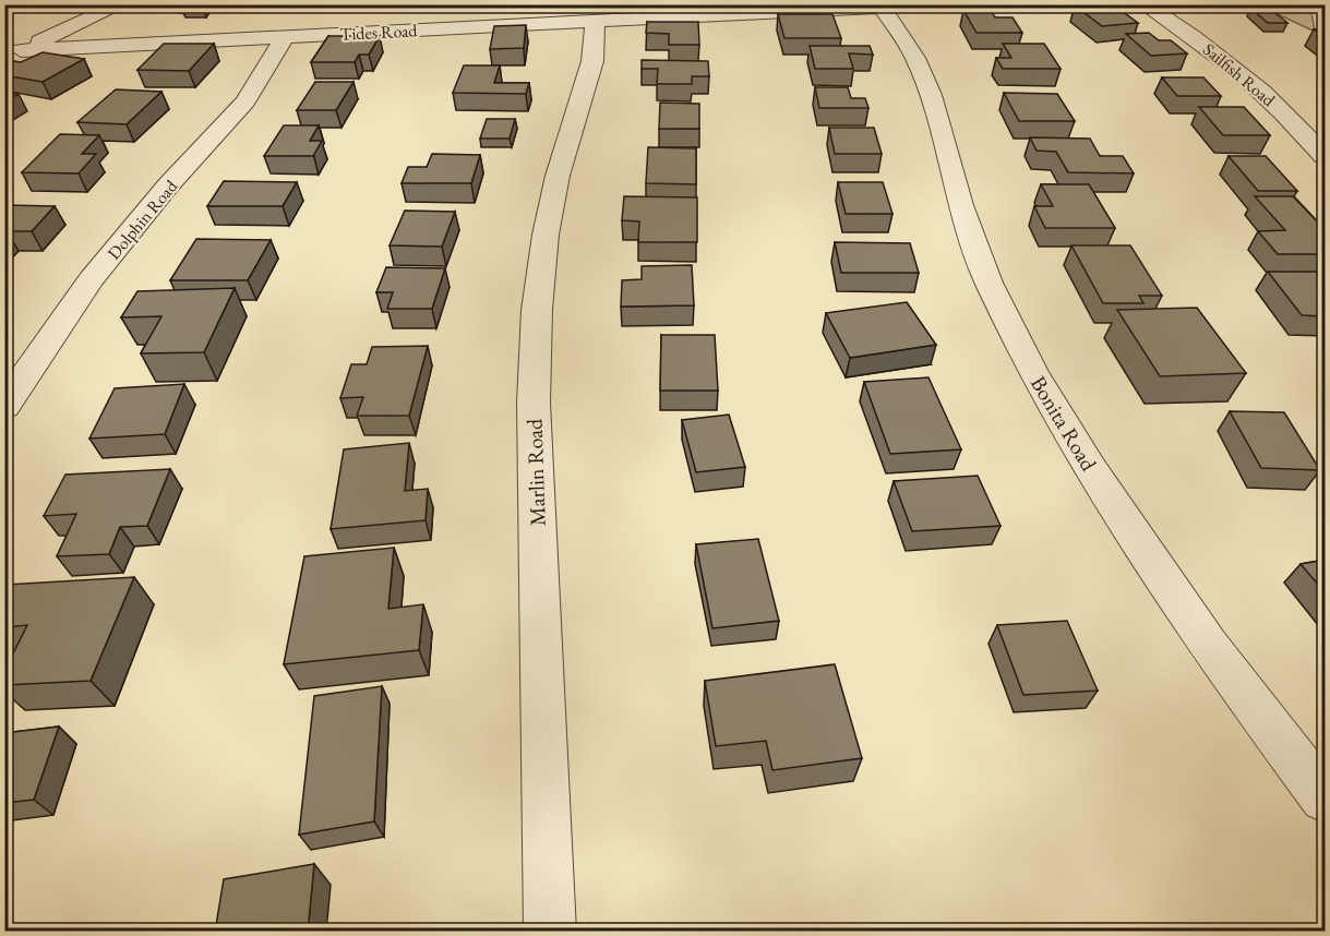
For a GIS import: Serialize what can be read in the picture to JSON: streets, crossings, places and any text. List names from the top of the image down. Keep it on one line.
{"streets":{"street":["Tides Road","Sailfish Road","Dolphin Road","Bonita Road","Marlin Road"]},"crossings":[["Tides Road","Dolphin Road"],["Tides Road","Bonita Road"],["Tides Road","Marlin Road"]]}
